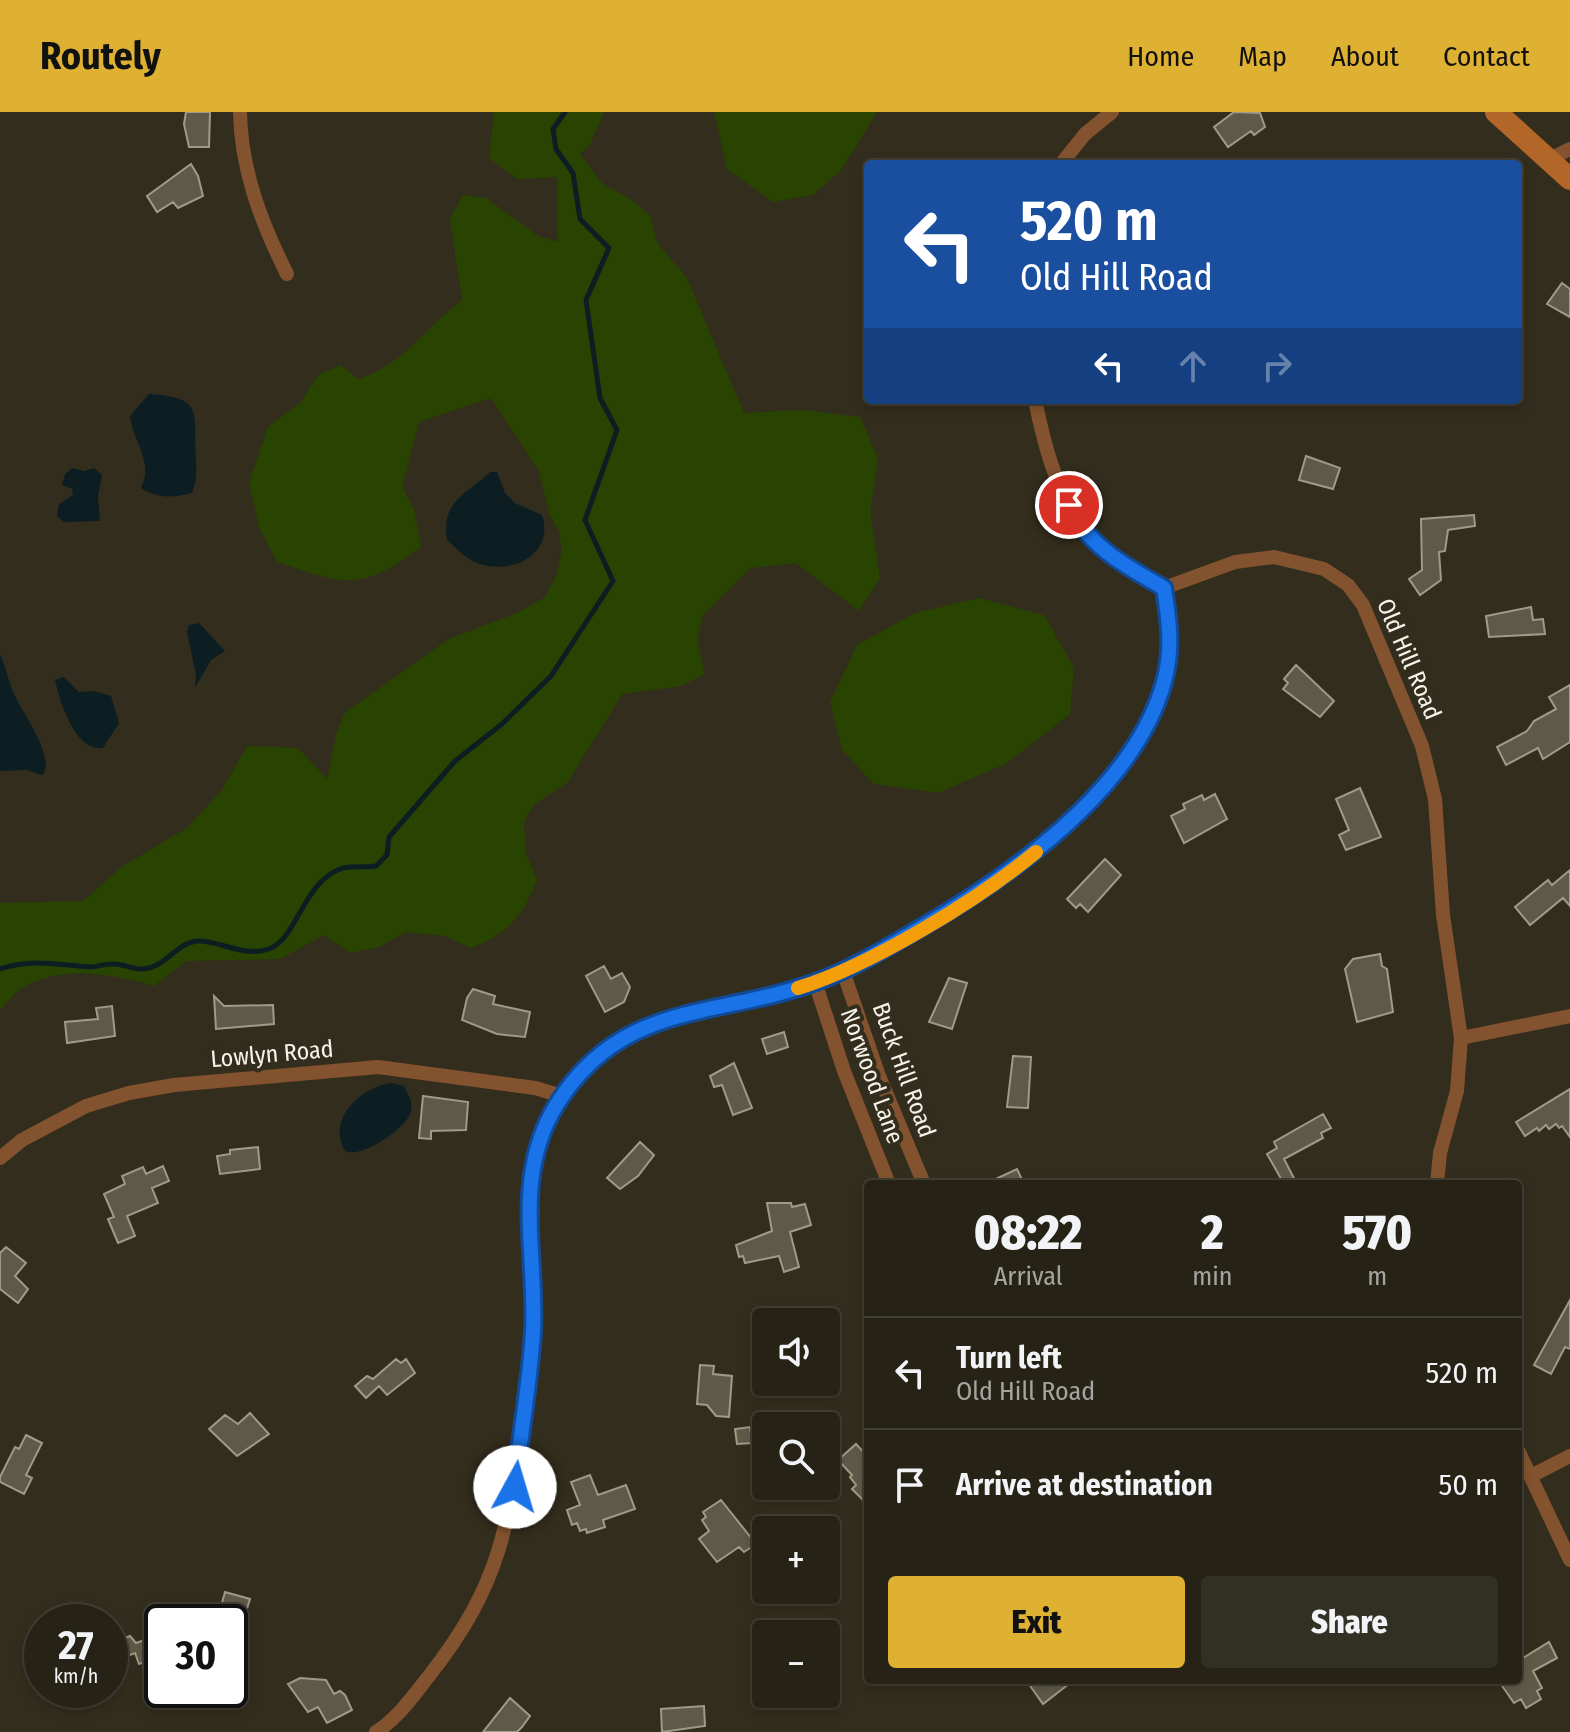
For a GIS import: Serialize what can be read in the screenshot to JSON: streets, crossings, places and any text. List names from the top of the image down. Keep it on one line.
{"streets":{"street":["Old Hill Road","Lowlyn Road","Buck Hill Road","Norwood Lane"]},"page":{"header":"Routely","nav":["Home","Map","About","Contact"],"turn":["520 m","Old Hill Road"],"eta":["08:22","Arrival","2","min","570","m"],"map_buttons":["+","−"],"list":[{"name":"Turn left","note":"Old Hill Road","value":"520 m"},{"name":"Arrive at destination","value":"50 m"}],"buttons":["Exit","Share"],"speed":"27 km/h","limit":"30"}}
